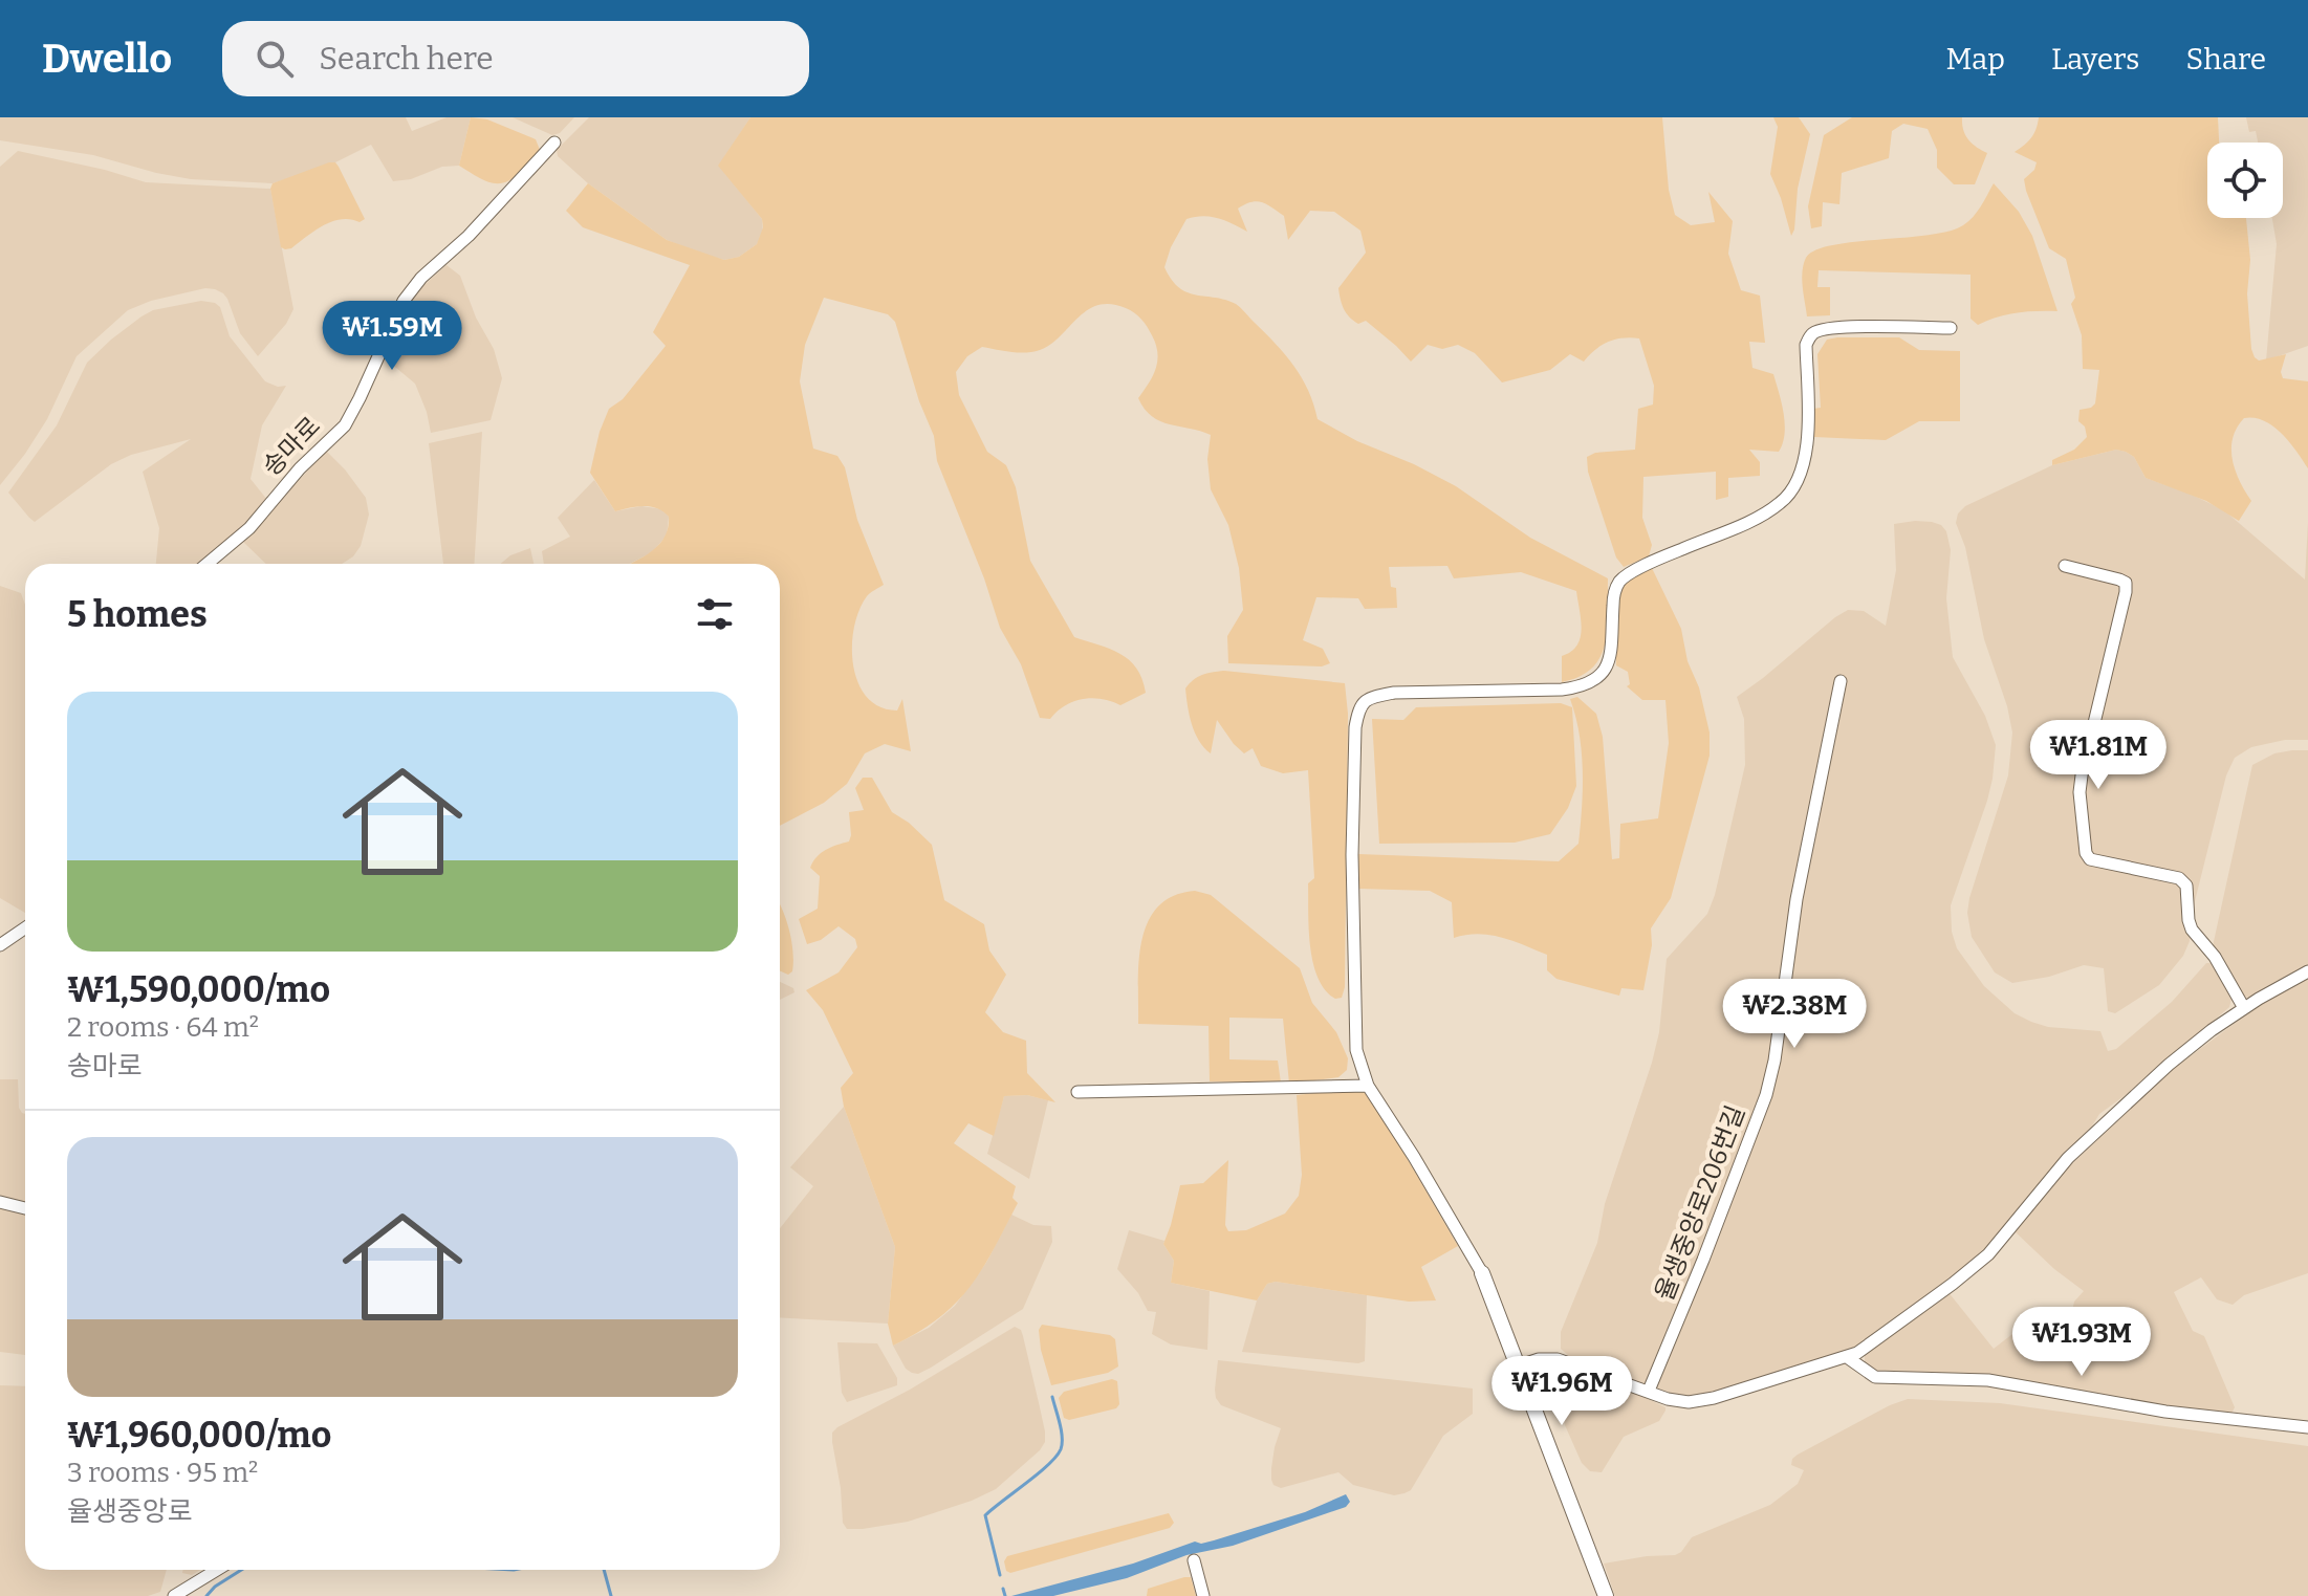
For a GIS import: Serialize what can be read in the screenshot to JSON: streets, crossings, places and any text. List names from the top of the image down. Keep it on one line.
{"streets":{"street":["송마로","율생중앙로206번길"]},"page":{"header":"Dwello","search":"Search here","nav":["Map","Layers","Share"],"price":["₩1.59M","₩1.81M","₩2.38M","₩1.93M","₩1.96M"],"heading":"5 homes","list":[{"name":"₩1,590,000/mo","note":"2 rooms · 64 m² · 송마로"},{"name":"₩1,960,000/mo","note":"3 rooms · 95 m² · 율생중앙로"}]}}
